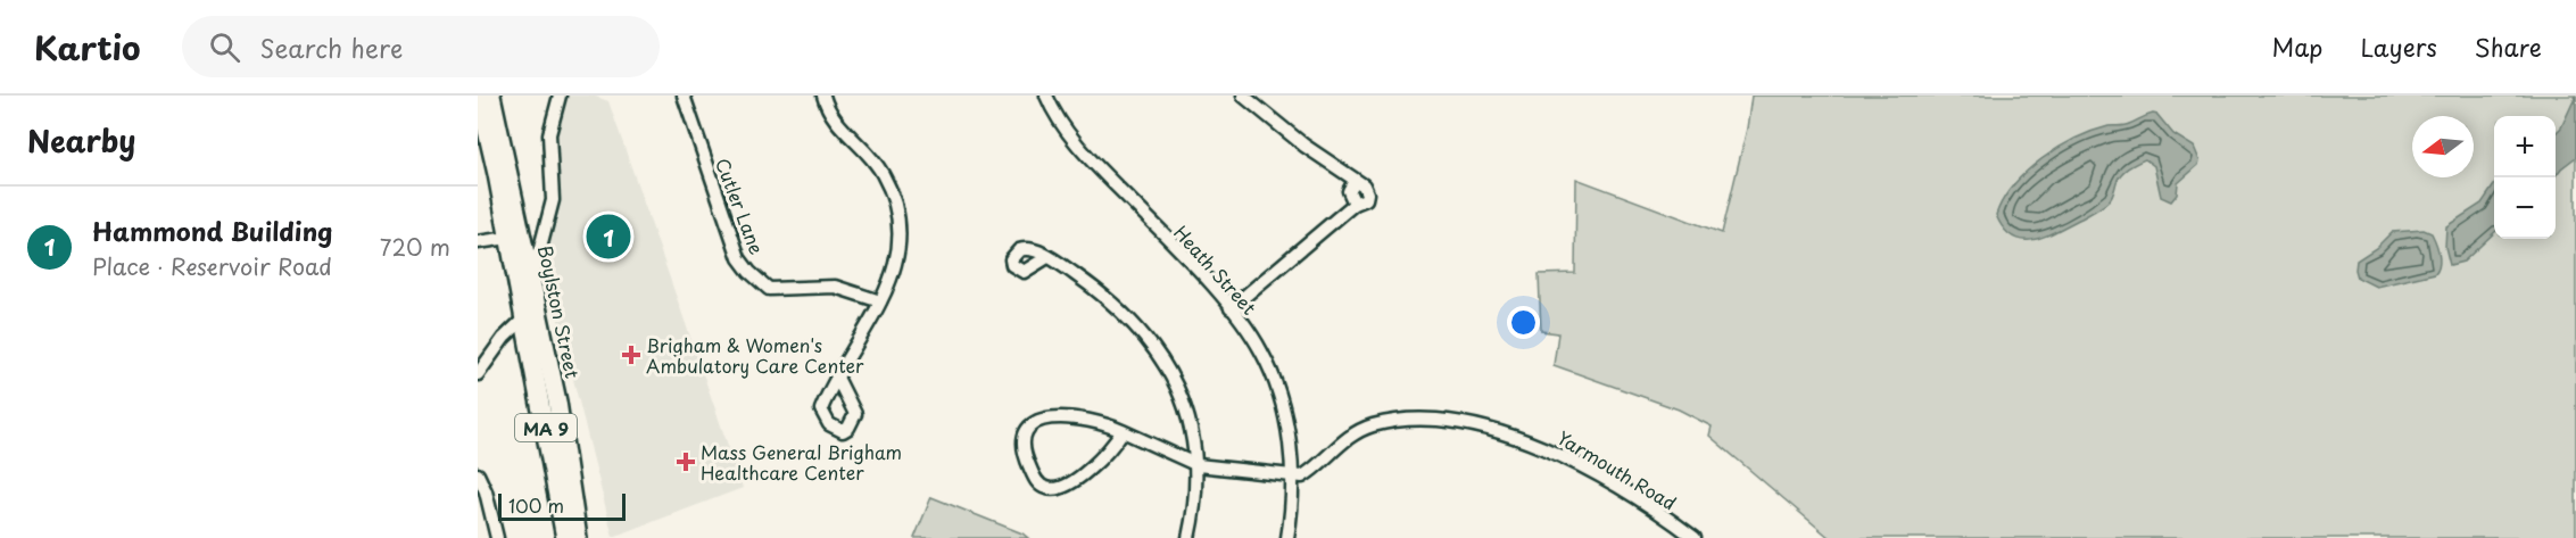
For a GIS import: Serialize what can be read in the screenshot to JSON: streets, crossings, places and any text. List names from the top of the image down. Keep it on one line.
{"streets":{"highway":["Boylston Street","MA 9"],"street":["Cutler Lane","Heath Street","Yarmouth Road"]},"crossings":[["Heath Street","Yarmouth Road"]],"places":{"health":["Brigham & Women's Ambulatory Care Center","Mass General Brigham Healthcare Center"]},"scale_bar":"100 m","north":"left","page":{"header":"Kartio","search":"Search here","nav":["Map","Layers","Share"],"heading":"Nearby","map_buttons":["+","−"],"list":[{"mark":"1","name":"Hammond Building","note":"Place · Reservoir Road","value":"720 m"}],"pins":"1","scale":"100 m"}}
